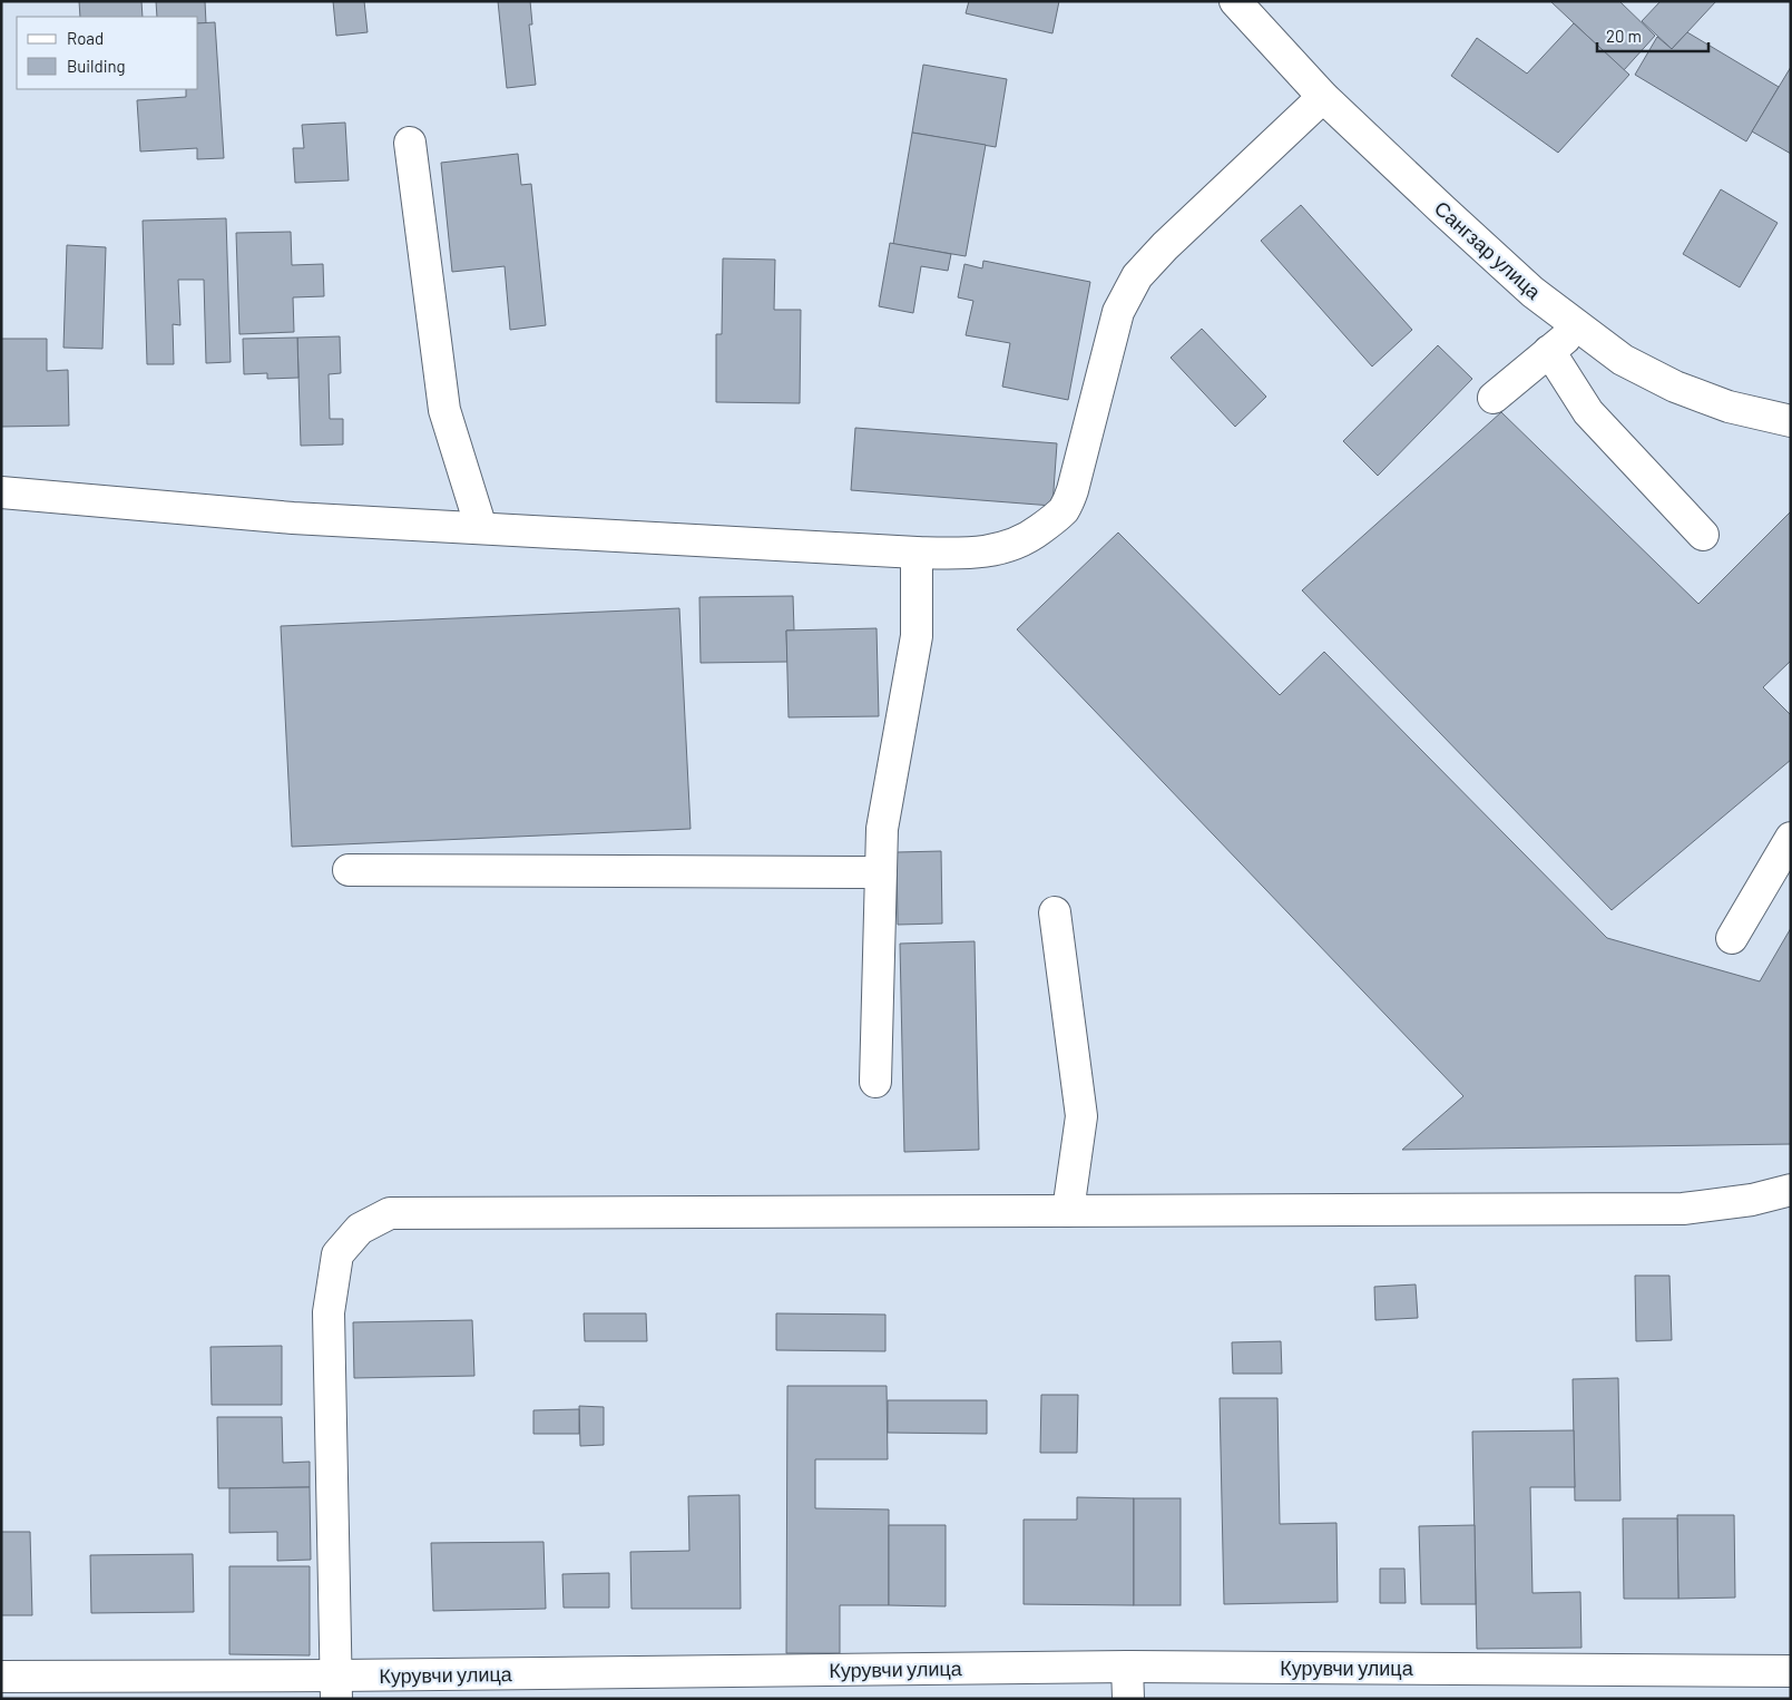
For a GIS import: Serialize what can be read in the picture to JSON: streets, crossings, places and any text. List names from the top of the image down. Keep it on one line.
{"streets":{"street":["Сангзар улица","Курувчи улица"]},"legend":["Road","Building"],"scale_bar":"20 m"}
